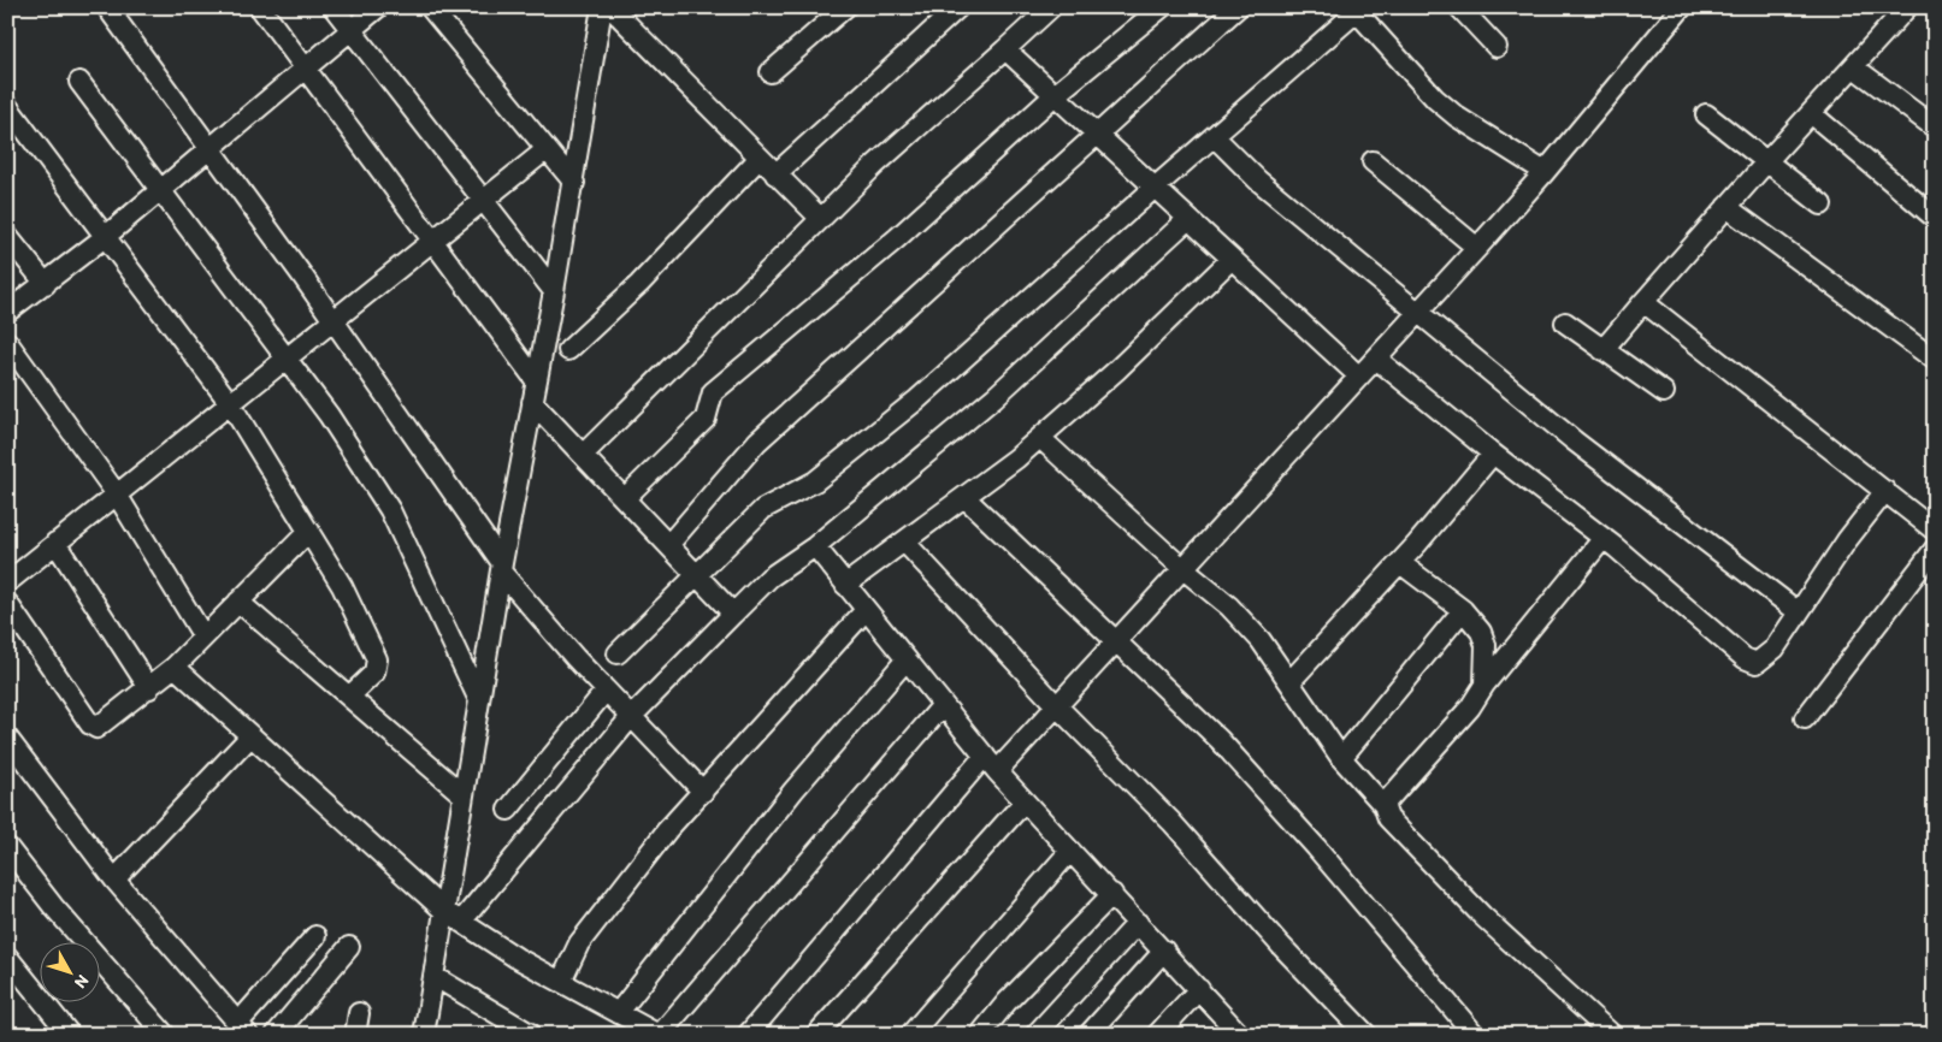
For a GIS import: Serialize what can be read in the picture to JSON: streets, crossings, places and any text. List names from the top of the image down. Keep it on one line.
{"north":"bottom right"}
